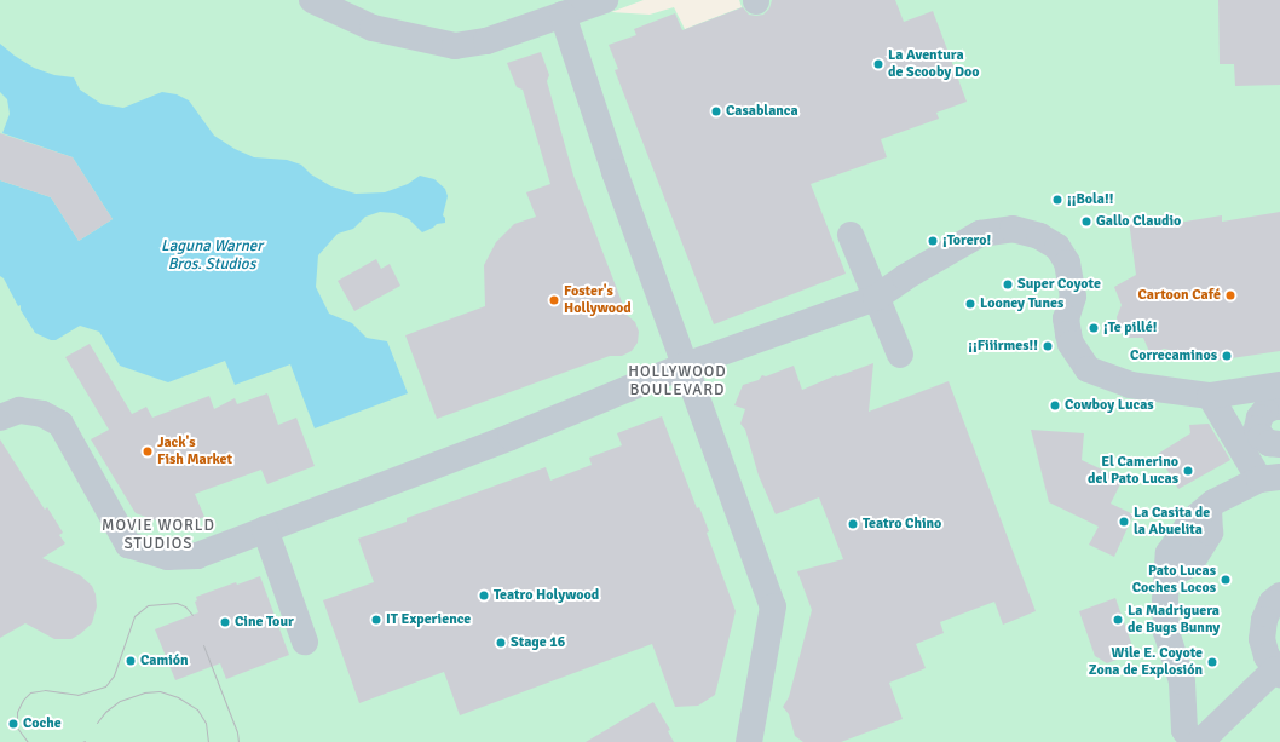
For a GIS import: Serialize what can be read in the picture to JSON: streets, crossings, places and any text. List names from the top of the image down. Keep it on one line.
{"districts":["HOLLYWOOD BOULEVARD","MOVIE WORLD STUDIOS"],"water":["Laguna Warner Bros. Studios"],"places":["La Aventura de Scooby Doo","Casablanca","¡¡Bola!!","Gallo Claudio","¡Torero!","Super Coyote","Cartoon Café","Foster's Hollywood","Looney Tunes","¡Te pillé!","¡¡Fiiirmes!!","Correcaminos","Cowboy Lucas","Jack's Fish Market","El Camerino del Pato Lucas","La Casita de la Abuelita","Teatro Chino","Pato Lucas Coches Locos","Teatro Holywood","IT Experience","La Madriguera de Bugs Bunny","Cine Tour","Stage 16","Camión","Wile E. Coyote Zona de Explosión","Coche"]}
